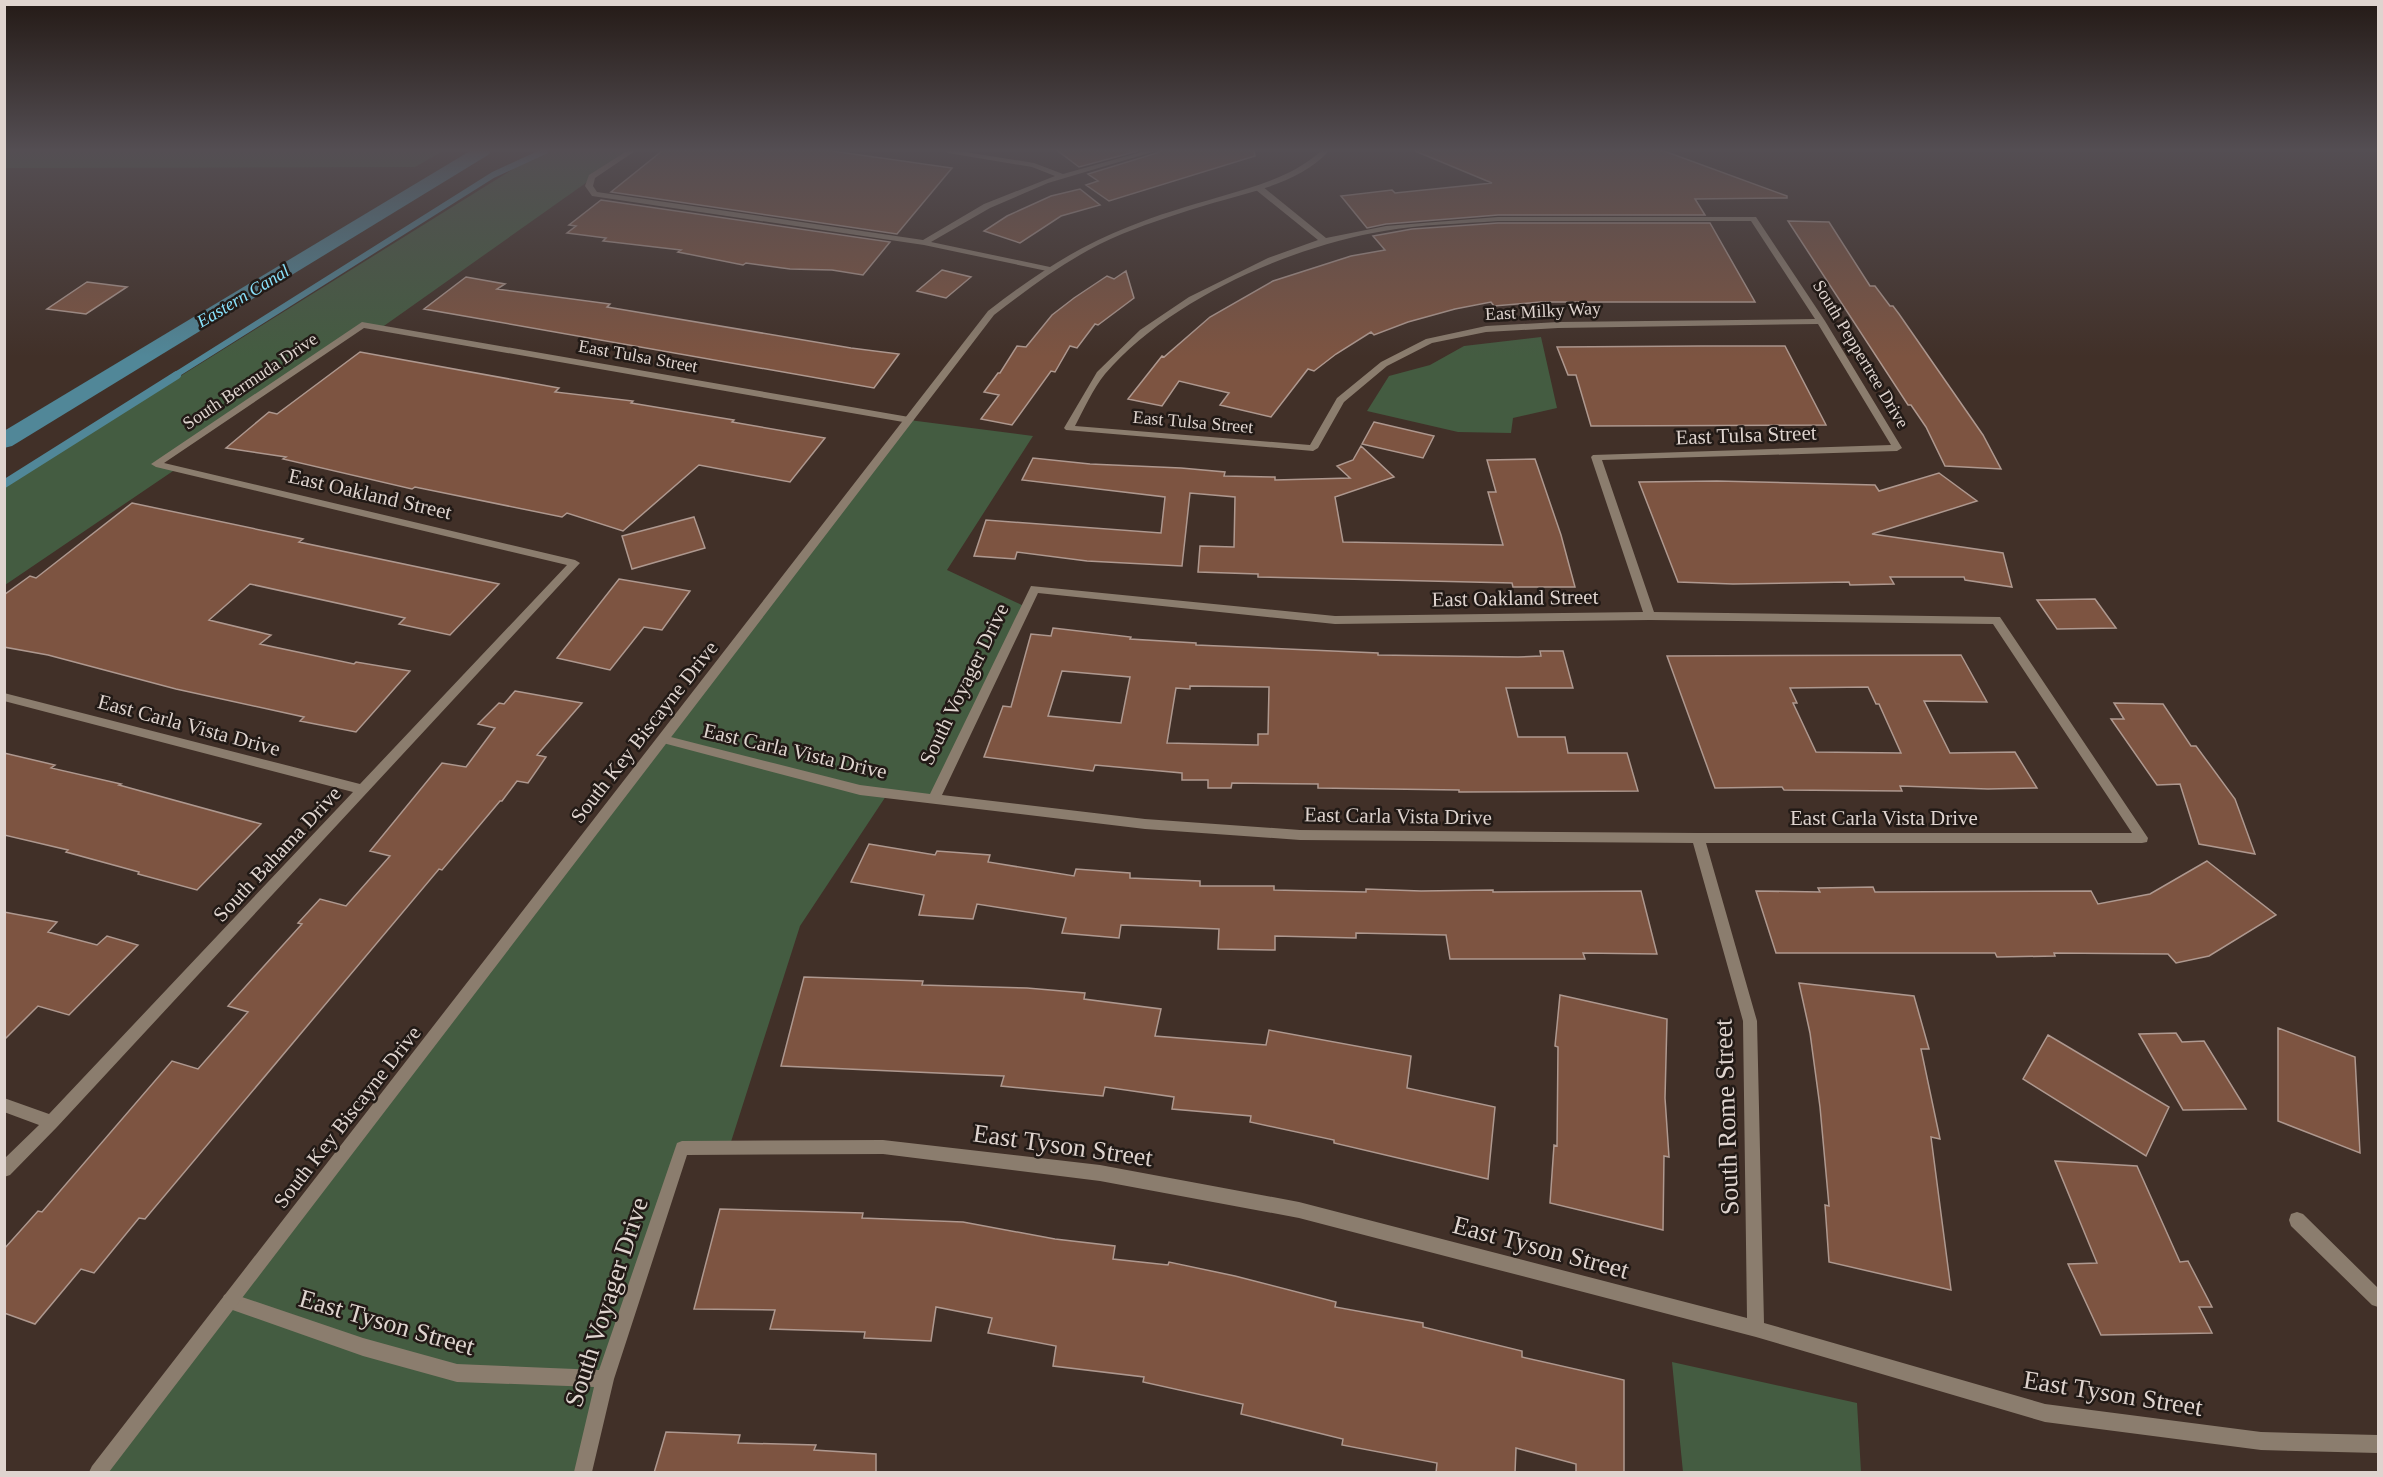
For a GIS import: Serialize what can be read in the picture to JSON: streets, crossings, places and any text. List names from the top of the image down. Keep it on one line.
{"streets":{"street":["East Milky Way","South Peppertree Drive","East Tulsa Street","South Bermuda Drive","East Oakland Street","South Voyager Drive","East Carla Vista Drive","South Key Biscayne Drive","South Bahama Drive","South Rome Street","East Tyson Street"]},"crossings":[["East Milky Way","South Peppertree Drive"],["East Milky Way","East Tulsa Street"],["South Peppertree Drive","East Tulsa Street"],["East Tulsa Street","South Bermuda Drive"],["East Tulsa Street","East Oakland Street"],["East Tulsa Street","South Key Biscayne Drive"],["South Bermuda Drive","East Oakland Street"],["East Oakland Street","South Voyager Drive"],["East Oakland Street","East Carla Vista Drive"],["East Oakland Street","South Bahama Drive"],["South Voyager Drive","East Carla Vista Drive"],["South Voyager Drive","East Tyson Street"],["East Carla Vista Drive","South Key Biscayne Drive"],["East Carla Vista Drive","South Bahama Drive"],["East Carla Vista Drive","South Rome Street"],["South Key Biscayne Drive","East Tyson Street"],["South Rome Street","East Tyson Street"]],"water":["Eastern Canal"]}
